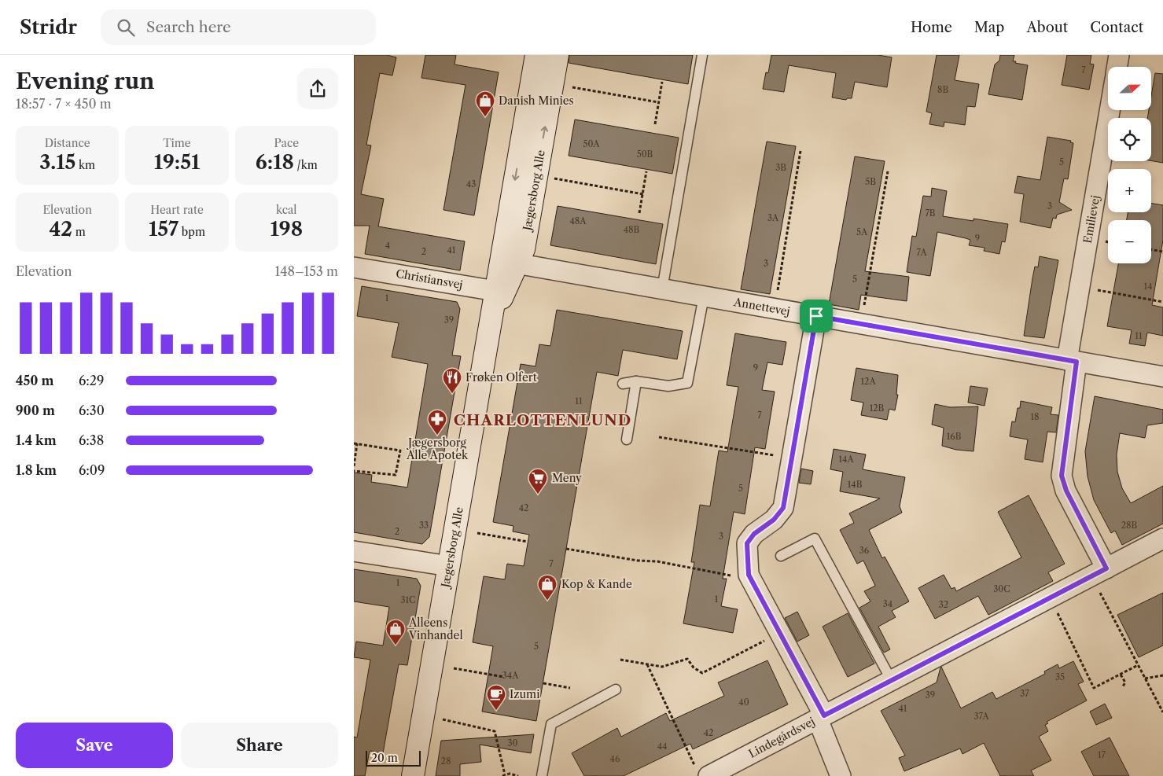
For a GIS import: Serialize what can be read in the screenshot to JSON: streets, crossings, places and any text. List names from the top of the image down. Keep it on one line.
{"streets":{"street":["Jægersborg Alle","Emilievej","Christiansvej","Annettevej","Lindegårdsvej"]},"crossings":[["Jægersborg Alle","Christiansvej"],["Jægersborg Alle","Annettevej"],["Emilievej","Annettevej"]],"districts":["CHARLOTTENLUND"],"places":{"shop":["Danish Minies","Kop & Kande","Alleens Vinhandel"],"restaurant":["Frøken Olfert"],"pharmacy":["Jægersborg Alle Apotek"],"supermarket":["Meny"],"cafe":["Izumi"]},"house_numbers":["7","8B","50A","50B","5","3B","5B","43","3","7B","3A","48A","48B","5A","9","4","41","2","7A","3","5","14","1","39","11","9","12A","11","12B","7","18","16B","14A","14B","5","42","33","28B","2","3","36","7","1","30C","1","31C","34","32","5","34A","35","37","39","40","41","37A","42","30","44","17","46","28"],"scale_bar":"20 m","north":"right","page":{"header":"Stridr","search":"Search here","nav":["Home","Map","About","Contact"],"heading":["Evening run","18:57 · 7 × 450 m"],"map_buttons":["+","−"],"stats":[["Distance","3.15 km"],["Time","19:51"],["Pace","6:18 /km"],["Elevation","42 m"],["Heart rate","157 bpm"],["kcal","198"]],"chart":["Elevation","148–153 m"],"list":[{"name":"450 m","note":"6:29"},{"name":"900 m","note":"6:30"},{"name":"1.4 km","note":"6:38"},{"name":"1.8 km","note":"6:09"}],"buttons":["Save","Share"],"scale":"20 m"}}
